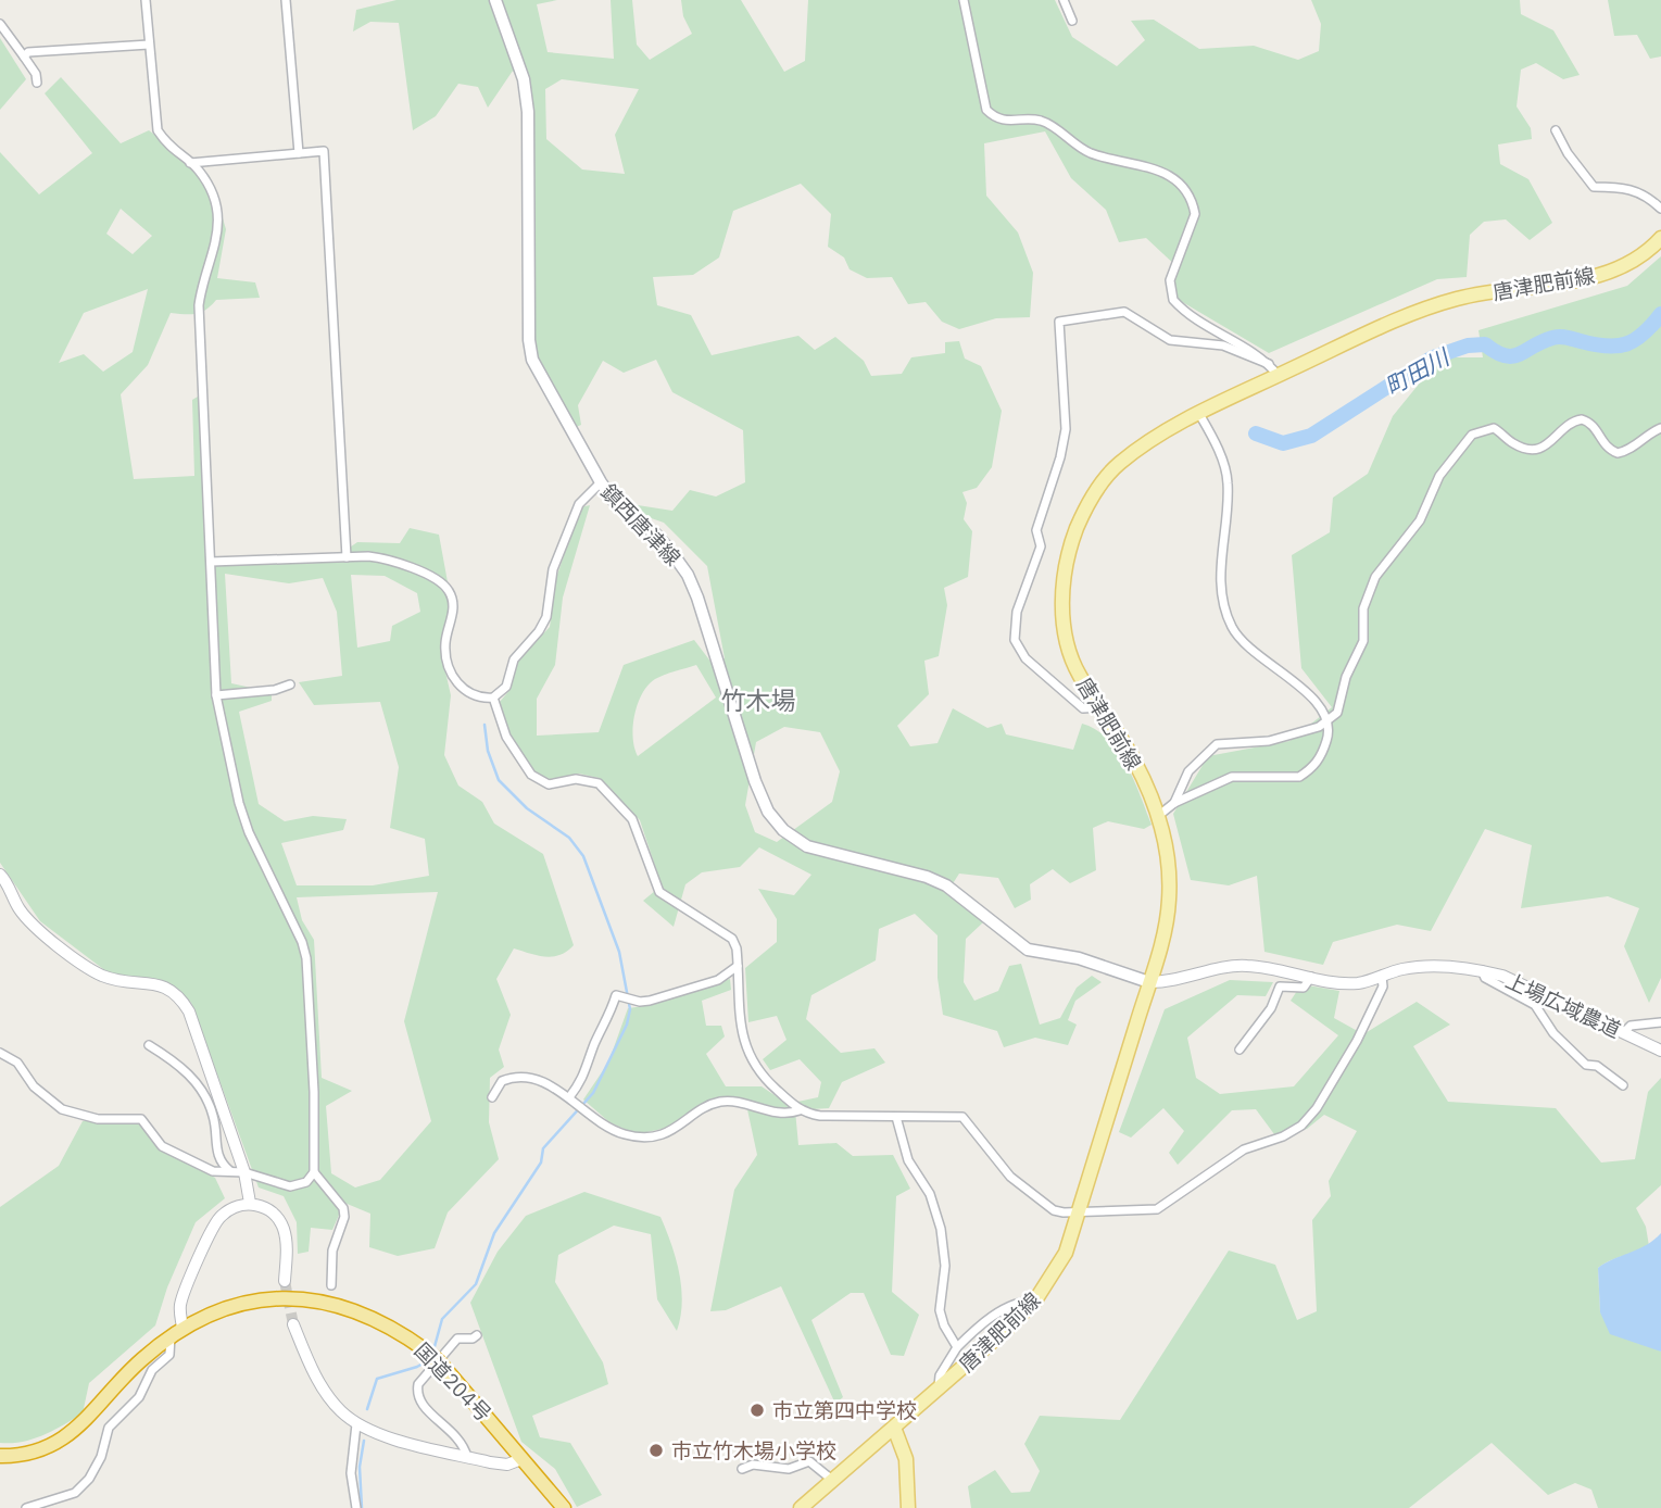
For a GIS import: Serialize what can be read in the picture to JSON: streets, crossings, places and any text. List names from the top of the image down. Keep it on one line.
{"streets":{"highway":["国道204号"],"main road":["唐津肥前線","鎮西唐津線"],"street":["上場広域農道"]},"crossings":[["唐津肥前線","鎮西唐津線"],["唐津肥前線","上場広域農道"],["鎮西唐津線","上場広域農道"]],"districts":["竹木場"],"water":["町田川"],"places":["市立第四中学校","市立竹木場小学校"]}
